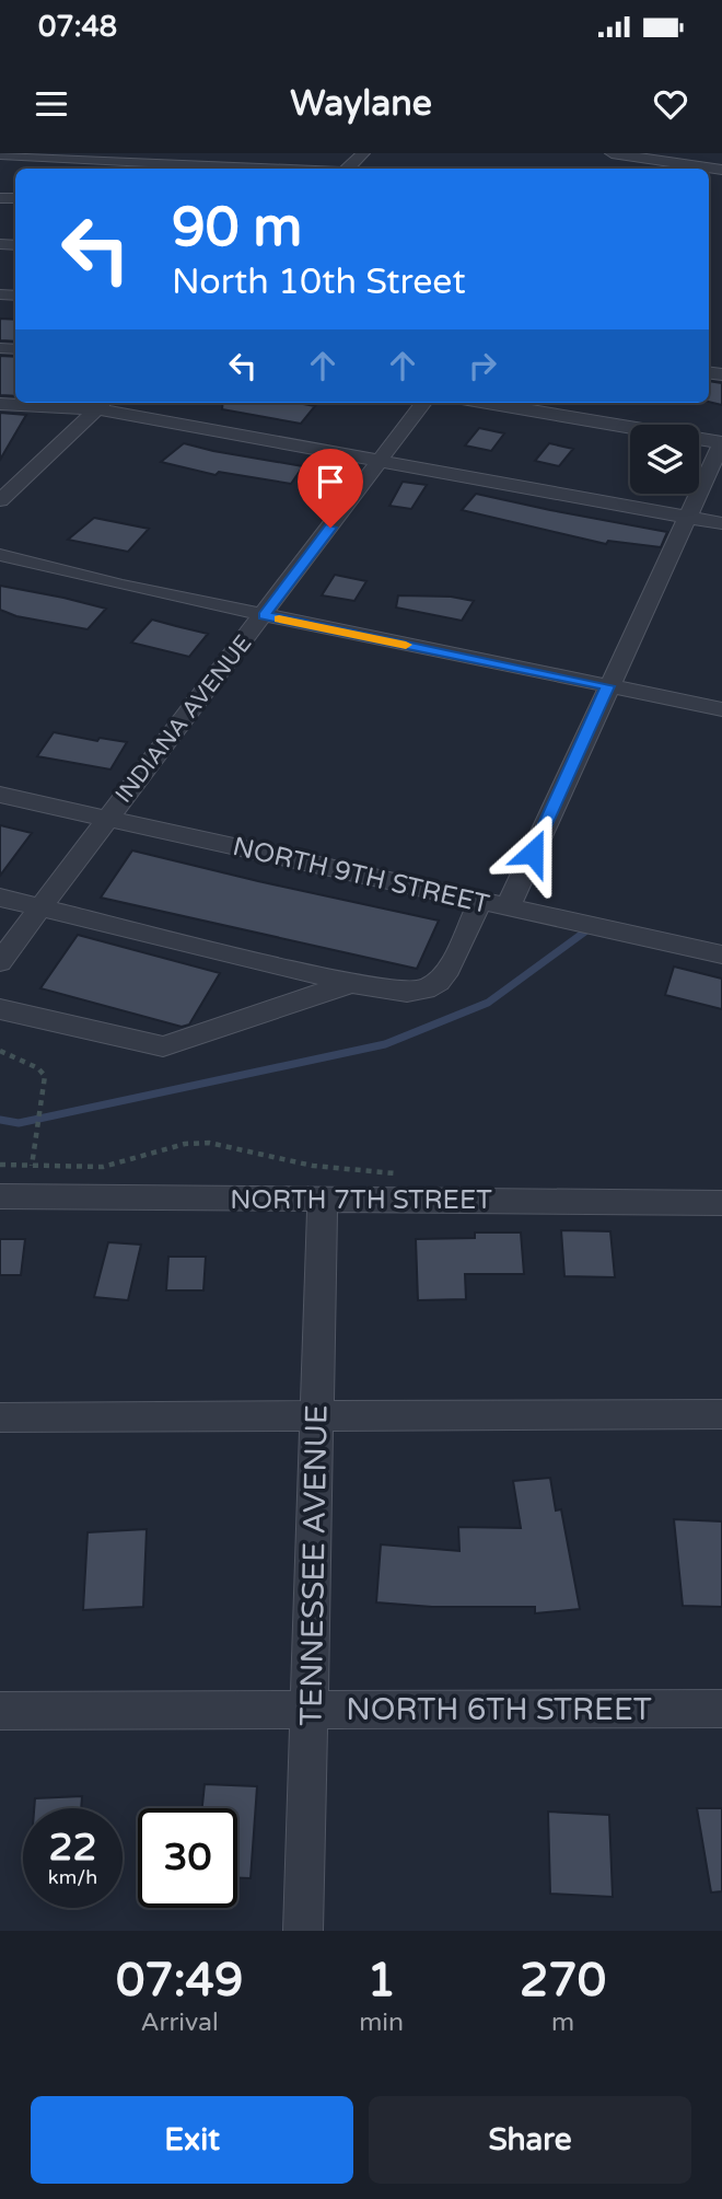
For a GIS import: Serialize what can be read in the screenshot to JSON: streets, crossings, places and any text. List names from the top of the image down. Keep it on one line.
{"streets":{"street":["INDIANA AVENUE","NORTH 9TH STREET","NORTH 7TH STREET","TENNESSEE AVENUE","NORTH 6TH STREET"]},"crossings":[["INDIANA AVENUE","NORTH 9TH STREET"],["NORTH 7TH STREET","TENNESSEE AVENUE"],["TENNESSEE AVENUE","NORTH 6TH STREET"]],"page":{"status":"07:48","header":"Waylane","turn":["90 m","North 10th Street"],"speed":"22 km/h","limit":"30","eta":["07:49","Arrival","1","min","270","m"],"buttons":["Exit","Share"]}}
